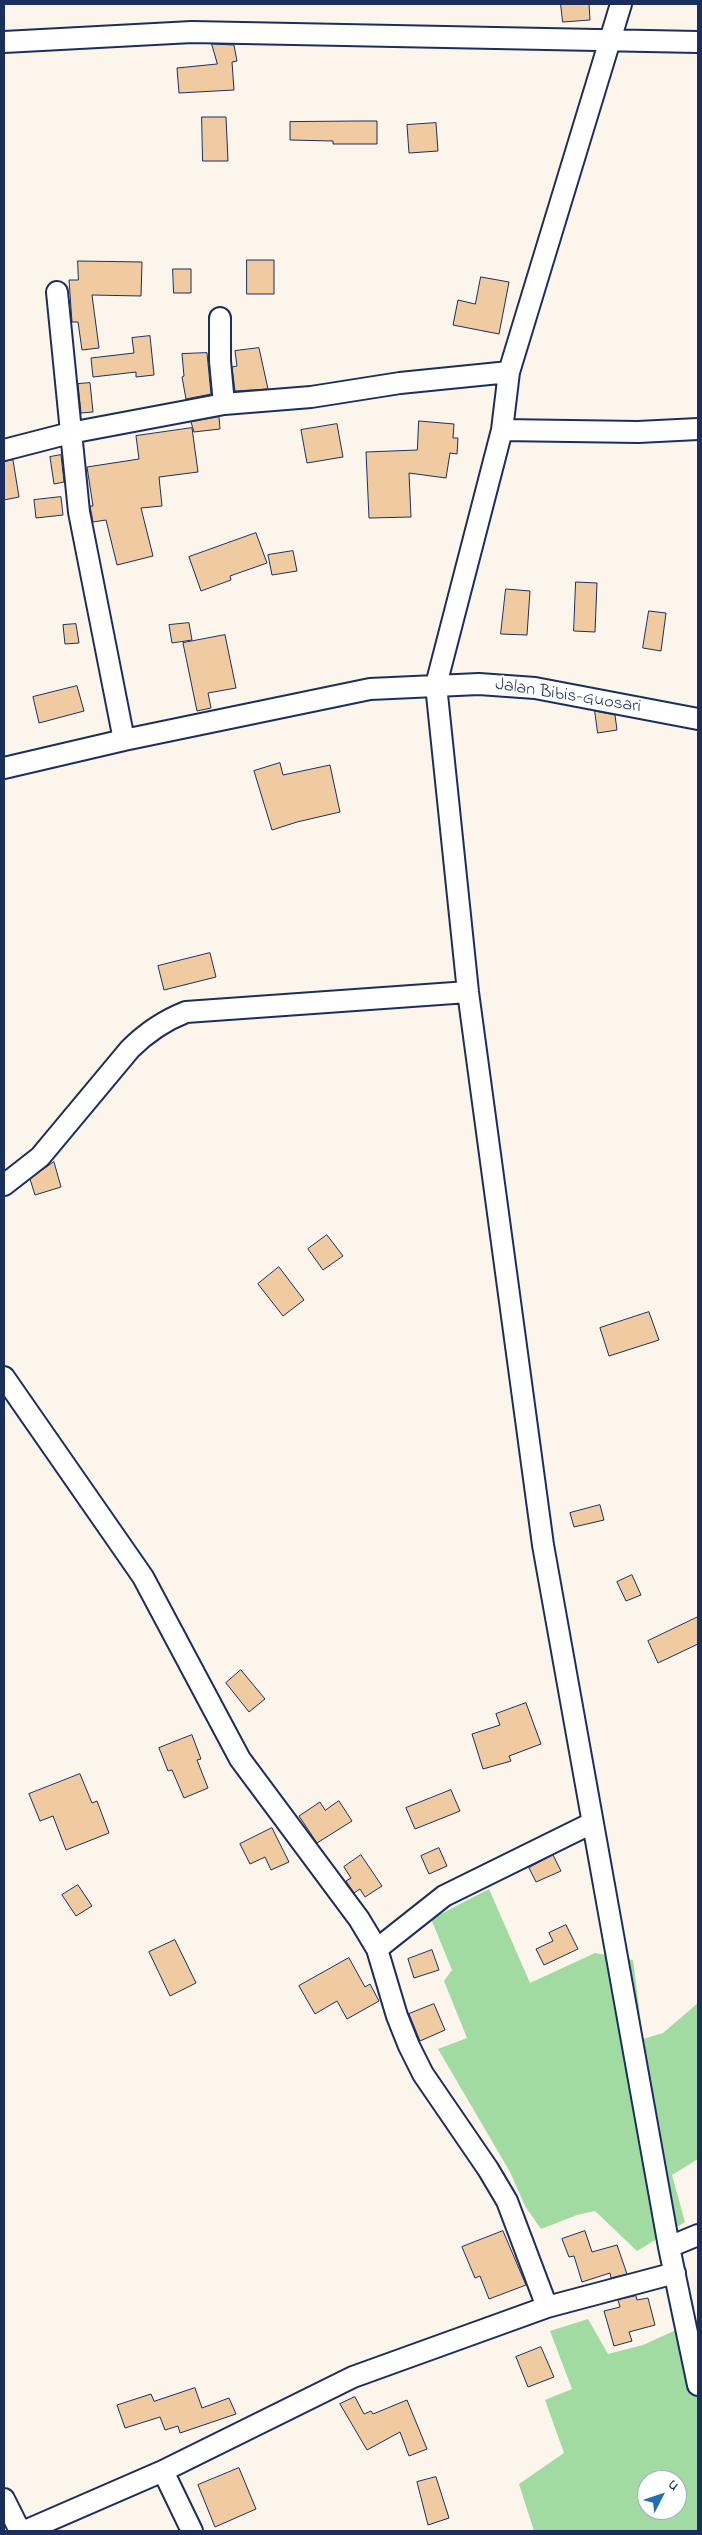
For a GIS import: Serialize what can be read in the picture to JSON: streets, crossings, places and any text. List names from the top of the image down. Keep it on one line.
{"streets":{"street":["Jalan Bibis-Guosari"]},"north":"top right"}
